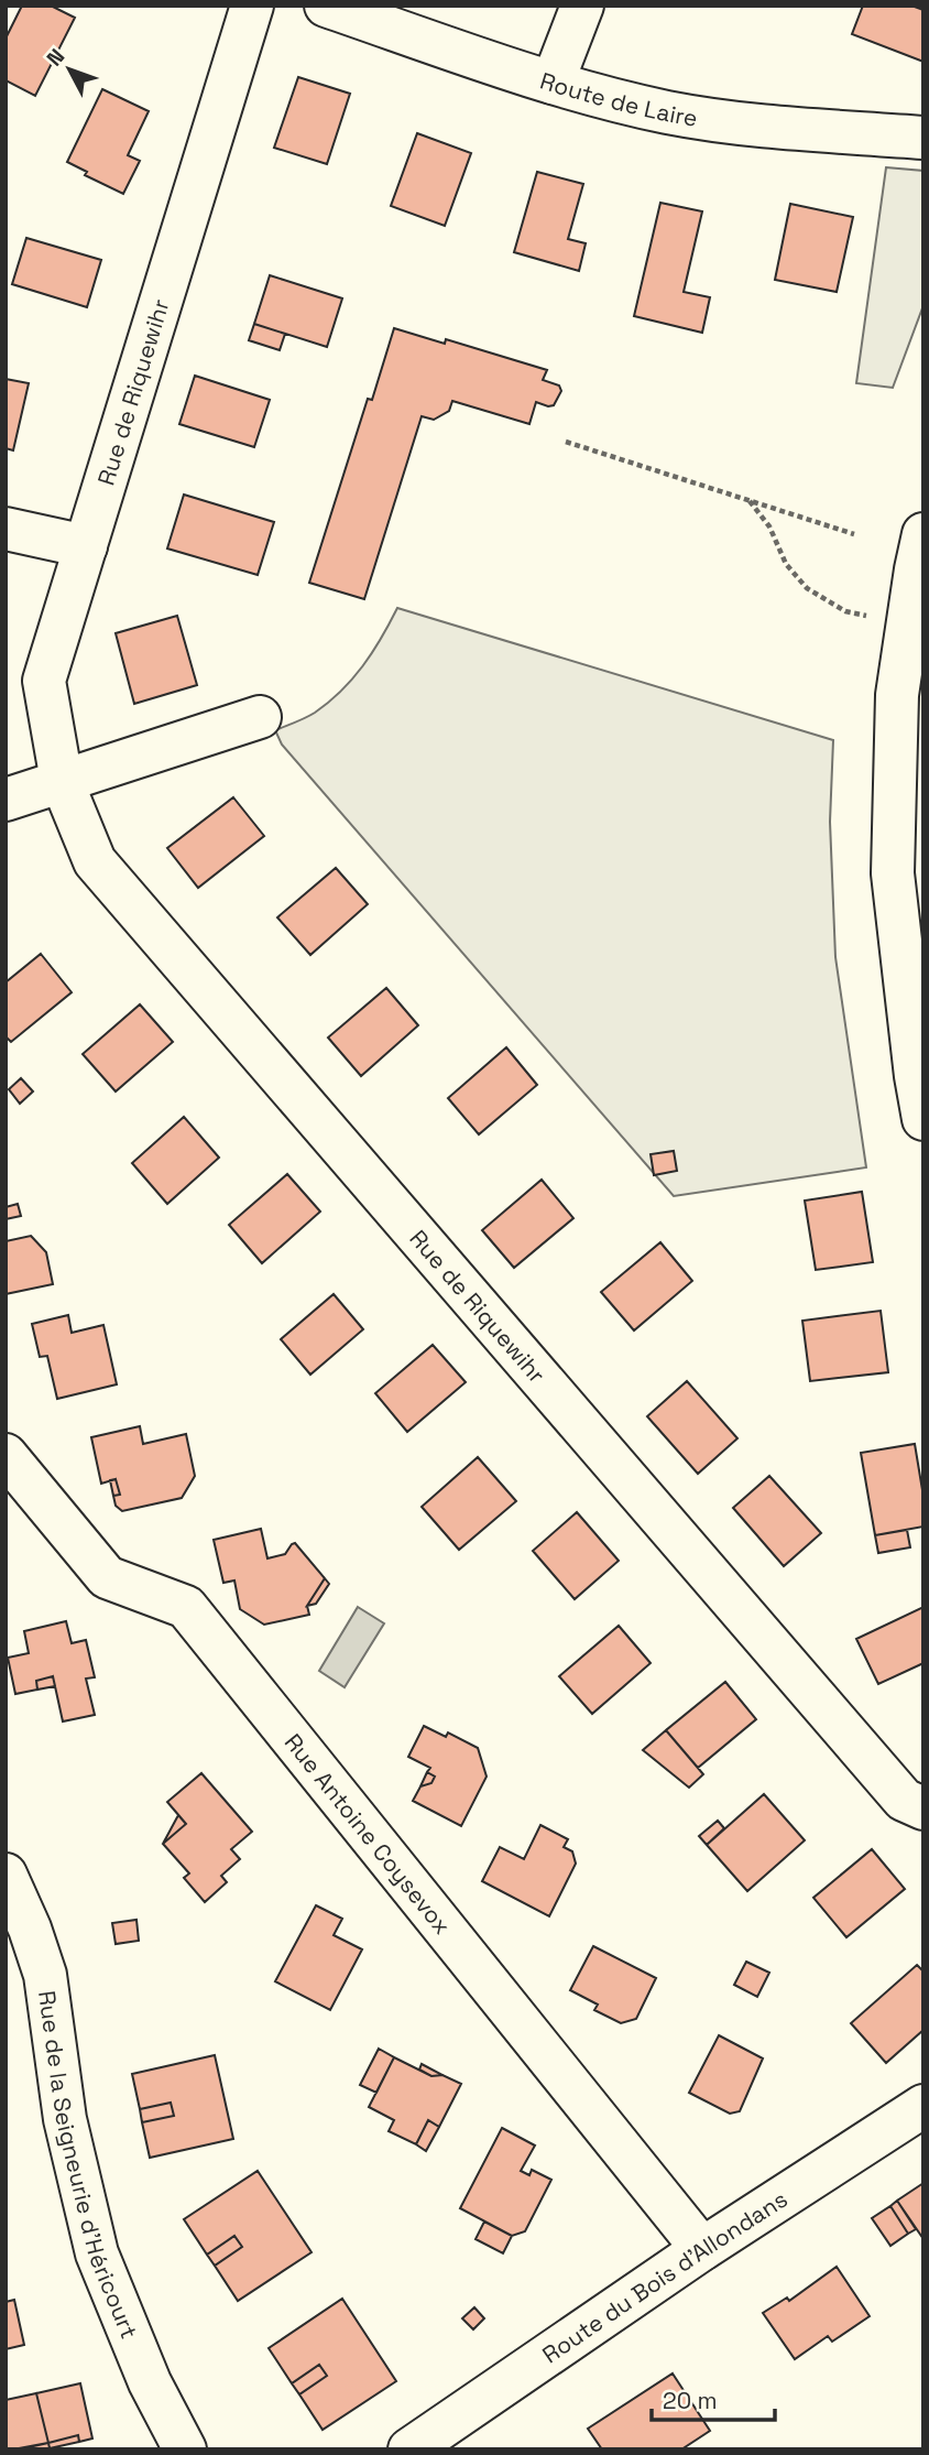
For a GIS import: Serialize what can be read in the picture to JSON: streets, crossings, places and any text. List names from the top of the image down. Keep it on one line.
{"streets":{"street":["Route de Laire","Rue de Riquewihr","Rue Antoine Coysevox","Rue de la Seigneurie d'Héricourt","Route du Bois d'Allondans"]},"crossings":[["Rue Antoine Coysevox","Route du Bois d'Allondans"]],"scale_bar":"20 m","north":"top left"}
